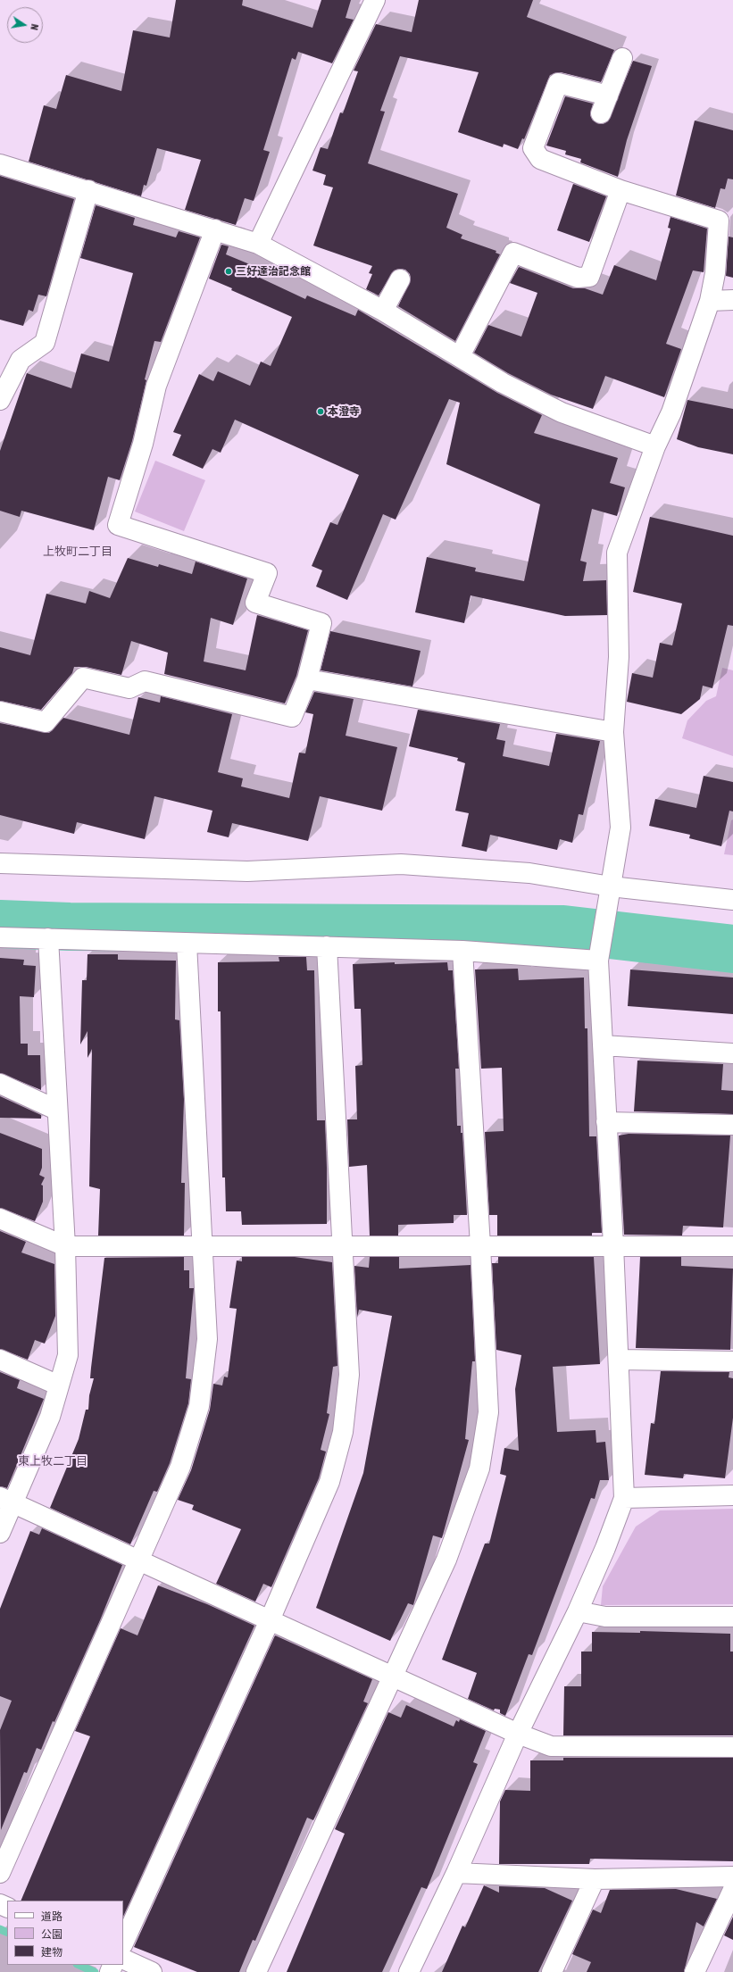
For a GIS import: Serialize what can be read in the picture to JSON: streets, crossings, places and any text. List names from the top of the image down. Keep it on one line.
{"districts":["上牧町二丁目","東上牧二丁目"],"places":["三好達治記念館","本澄寺"],"legend":["道路","公園","建物"],"north":"right"}
